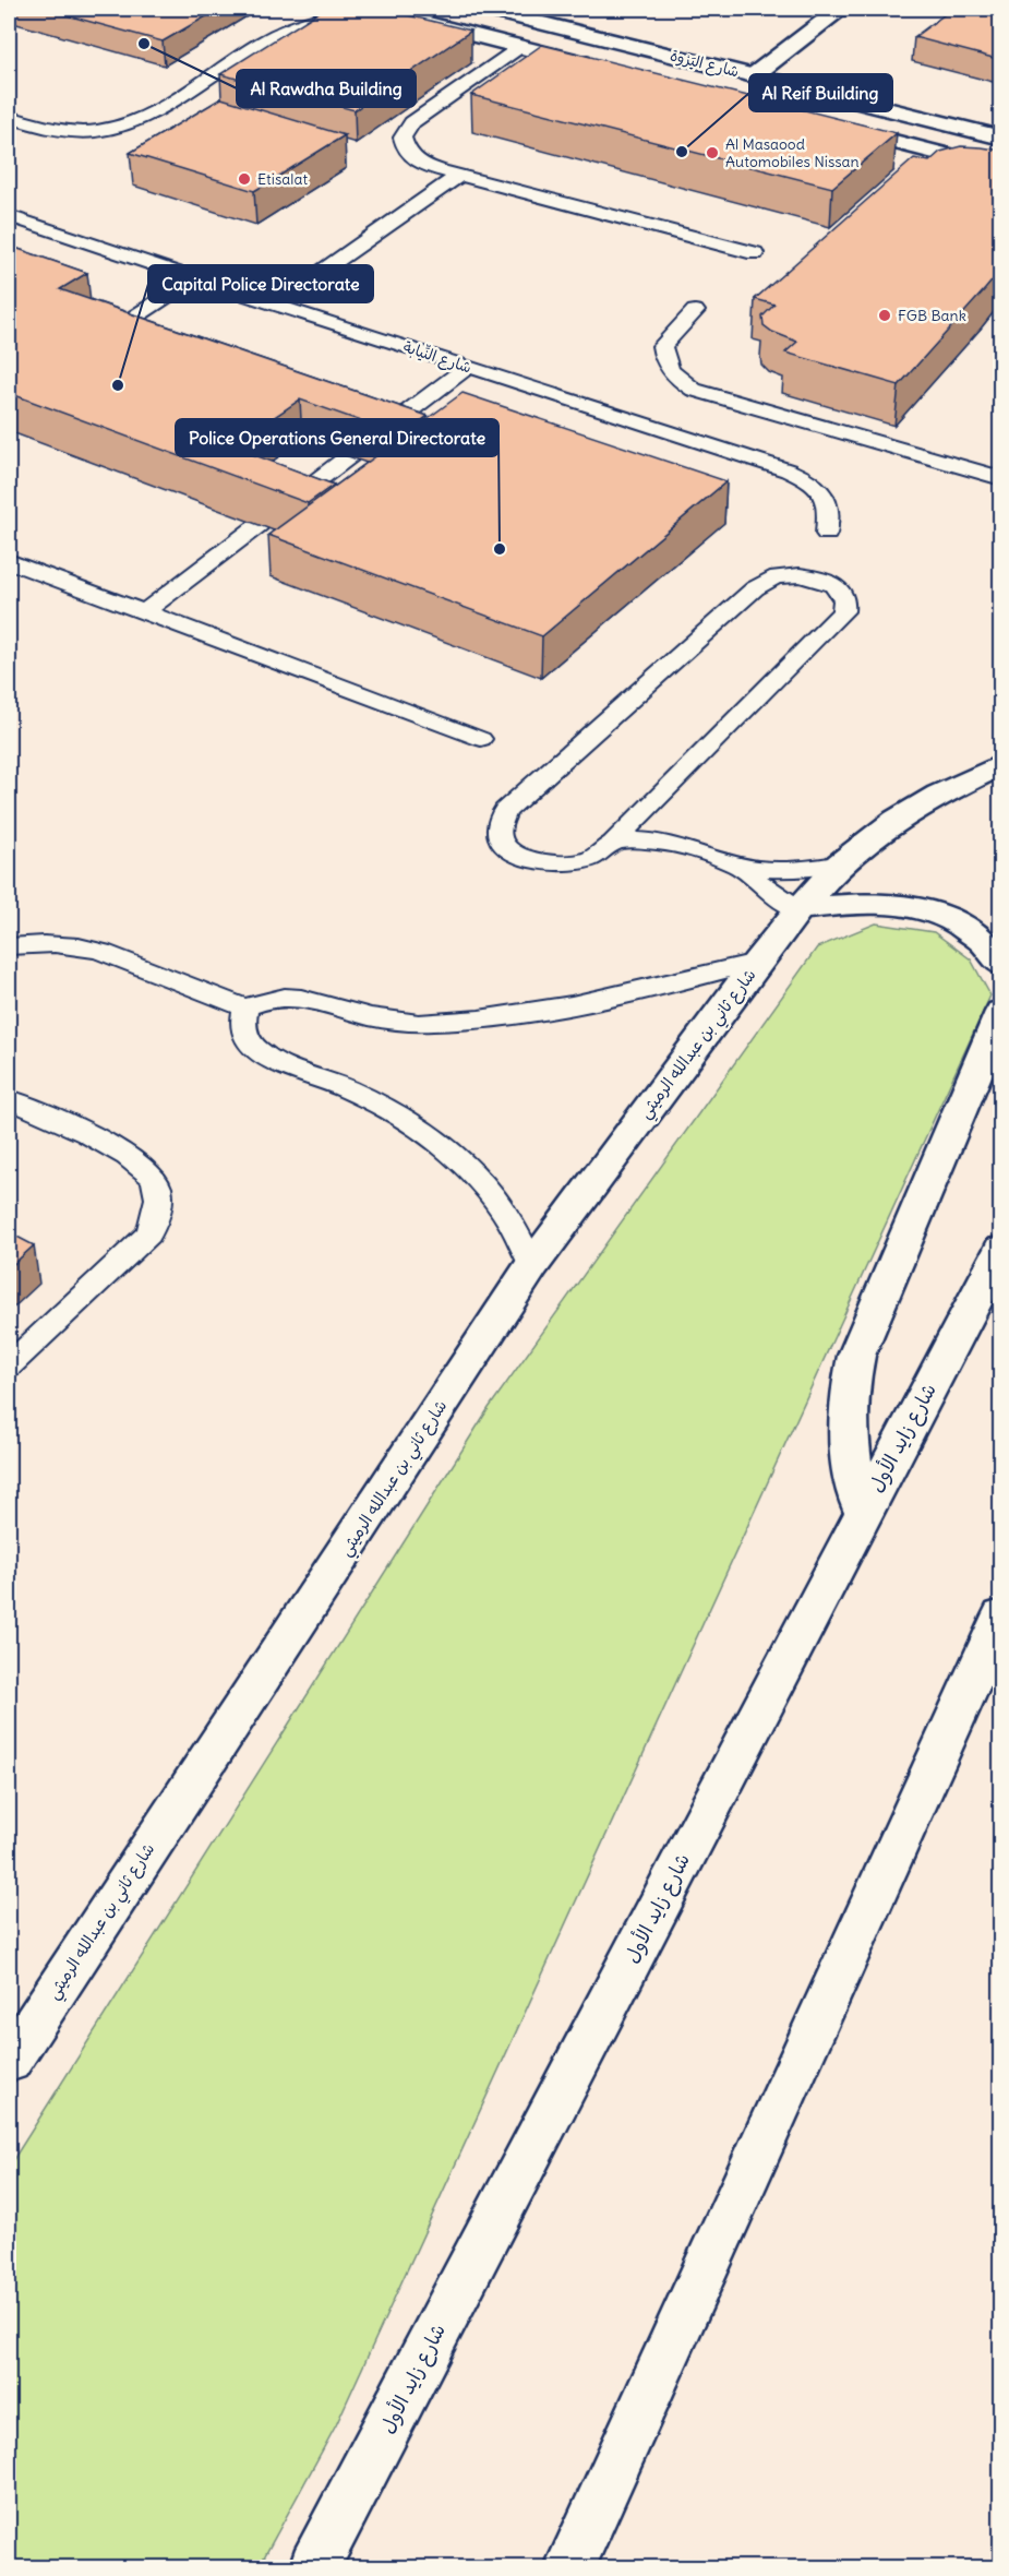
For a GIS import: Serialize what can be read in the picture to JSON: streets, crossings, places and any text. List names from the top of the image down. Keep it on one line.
{"streets":{"street":["شارع اليَزوة","شارع ثاني بن عبدالله الرميثي","شارع زايد الأول"],"lane":["شارع النِّيابة"]},"places":["Al Rawdha Building","Al Reif Building","Al Masaood Automobiles Nissan","Etisalat","FGB Bank","Capital Police Directorate","Police Operations General Directorate"]}
